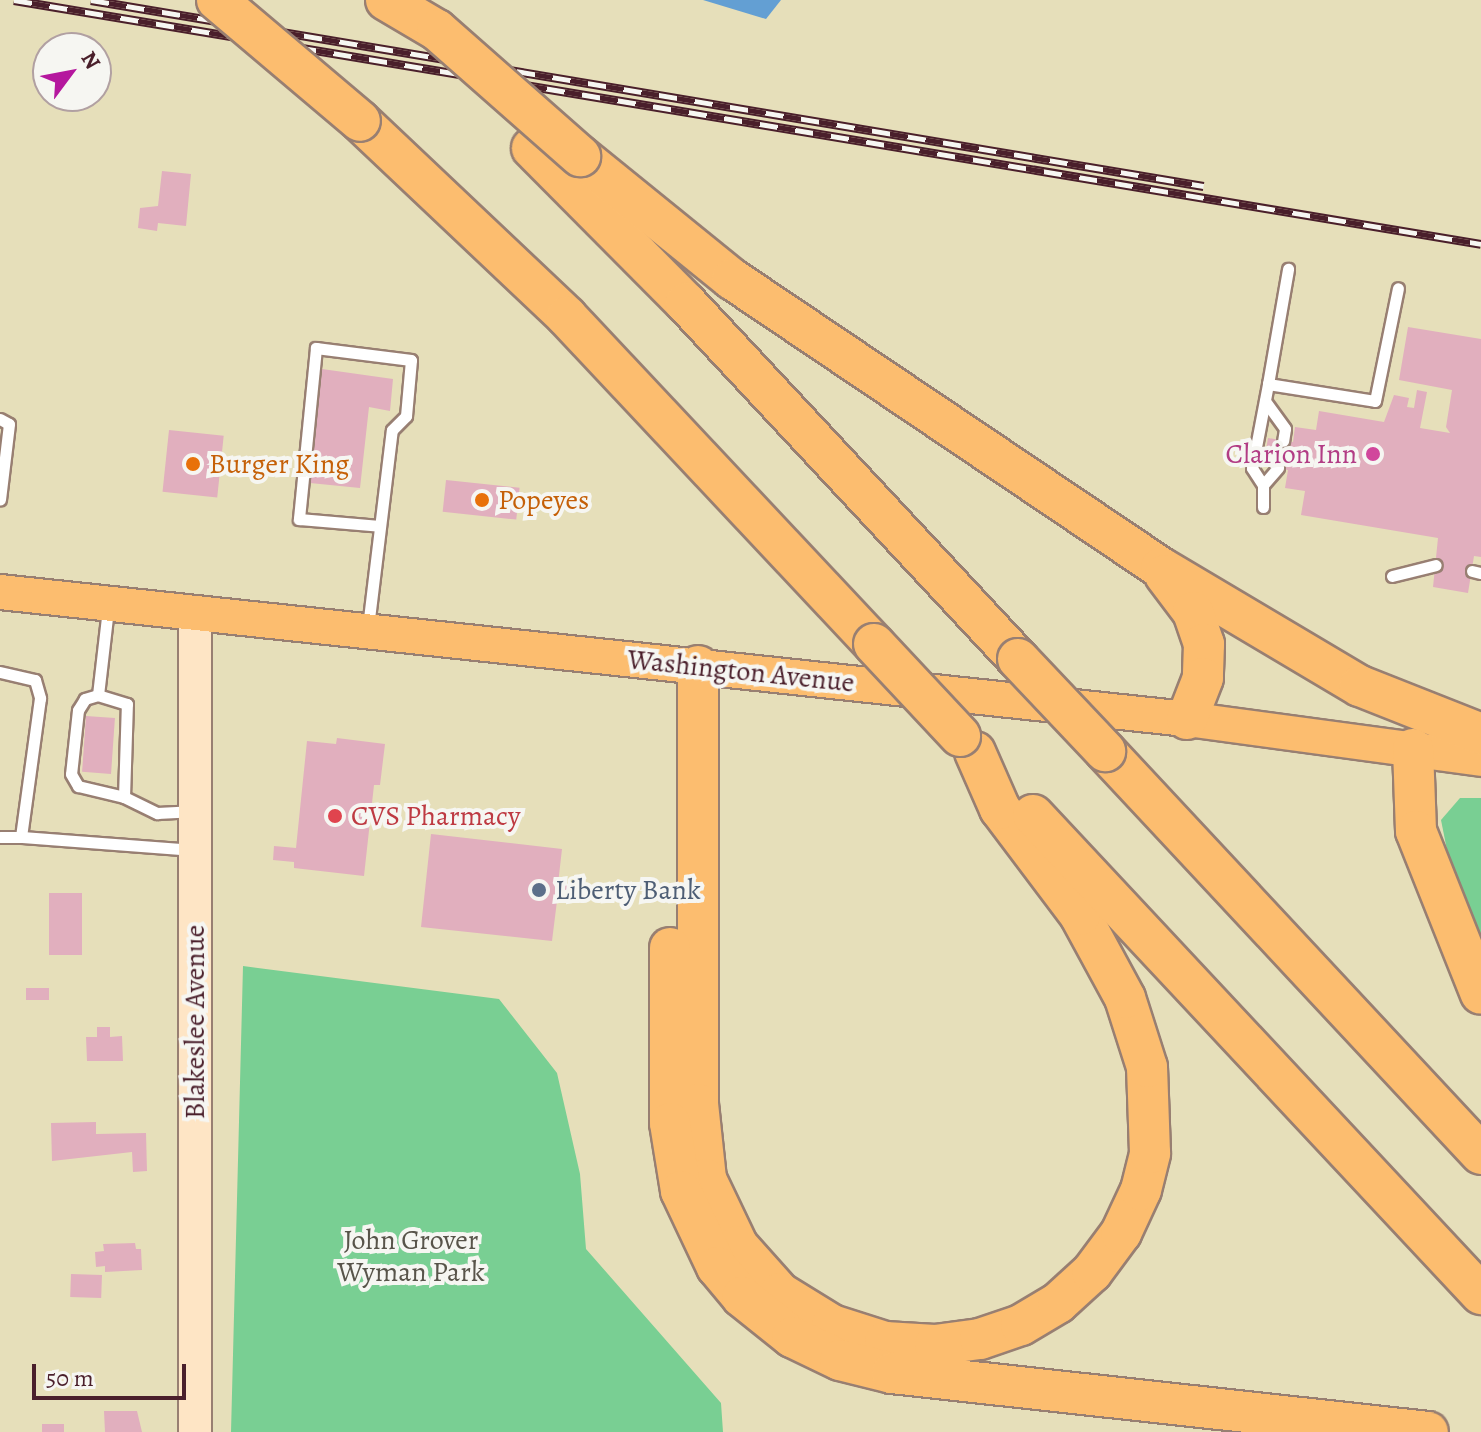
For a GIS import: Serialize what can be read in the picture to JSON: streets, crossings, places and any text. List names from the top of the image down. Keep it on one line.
{"streets":{"main road":["Washington Avenue"],"street":["Blakeslee Avenue"]},"crossings":[["Washington Avenue","Blakeslee Avenue"]],"parks":["John Grover Wyman Park"],"places":["Clarion Inn","Burger King","Popeyes","CVS Pharmacy","Liberty Bank"],"scale_bar":"50 m","north":"top right"}
